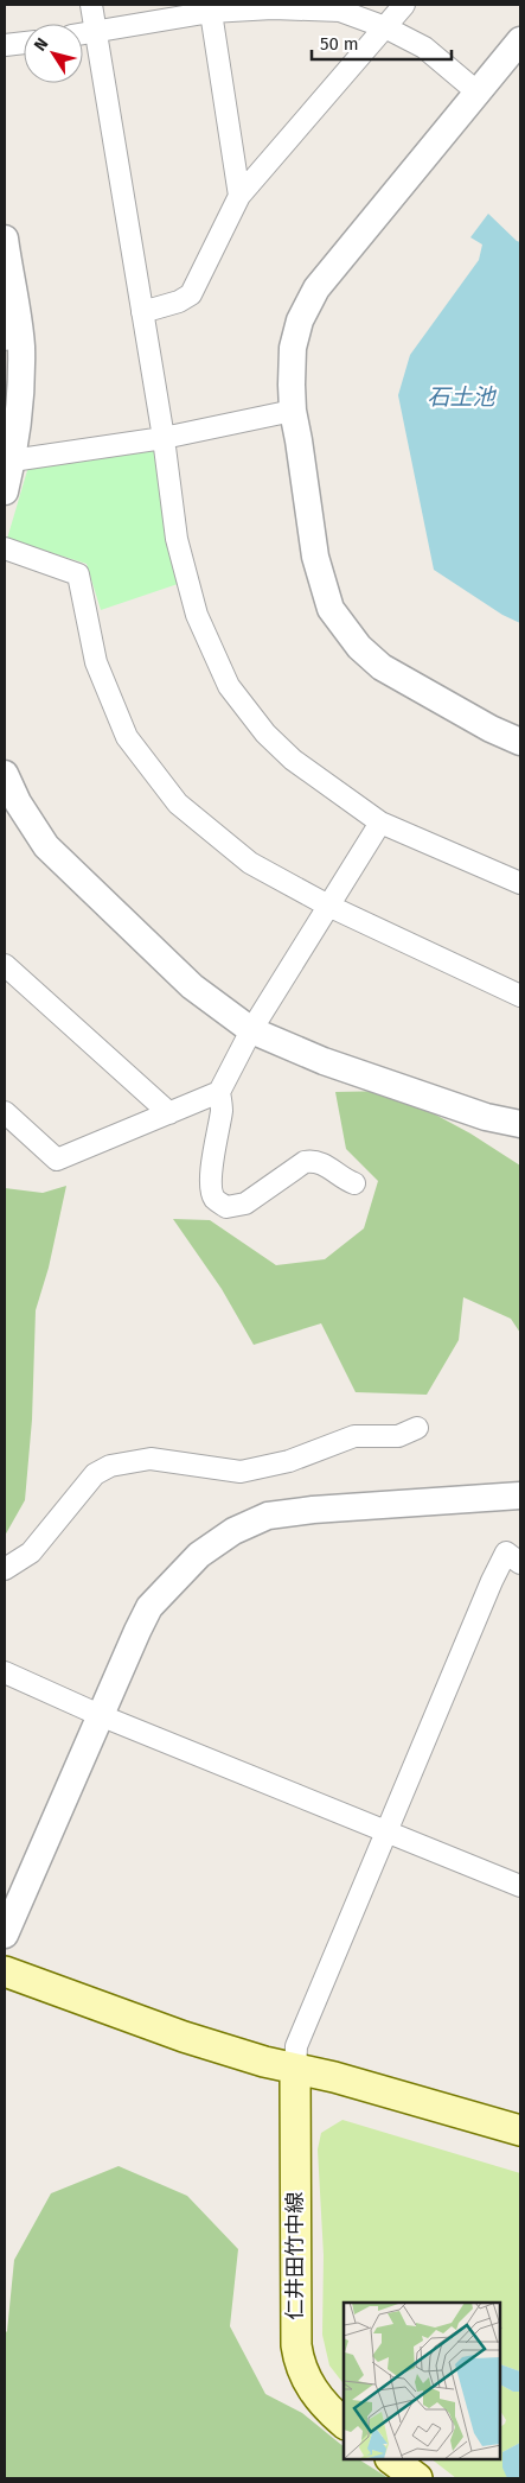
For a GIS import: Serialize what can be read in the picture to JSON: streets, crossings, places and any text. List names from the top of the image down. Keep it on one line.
{"streets":{"main road":["仁井田竹中線"]},"water":["石土池"],"scale_bar":"50 m","north":"top left"}
